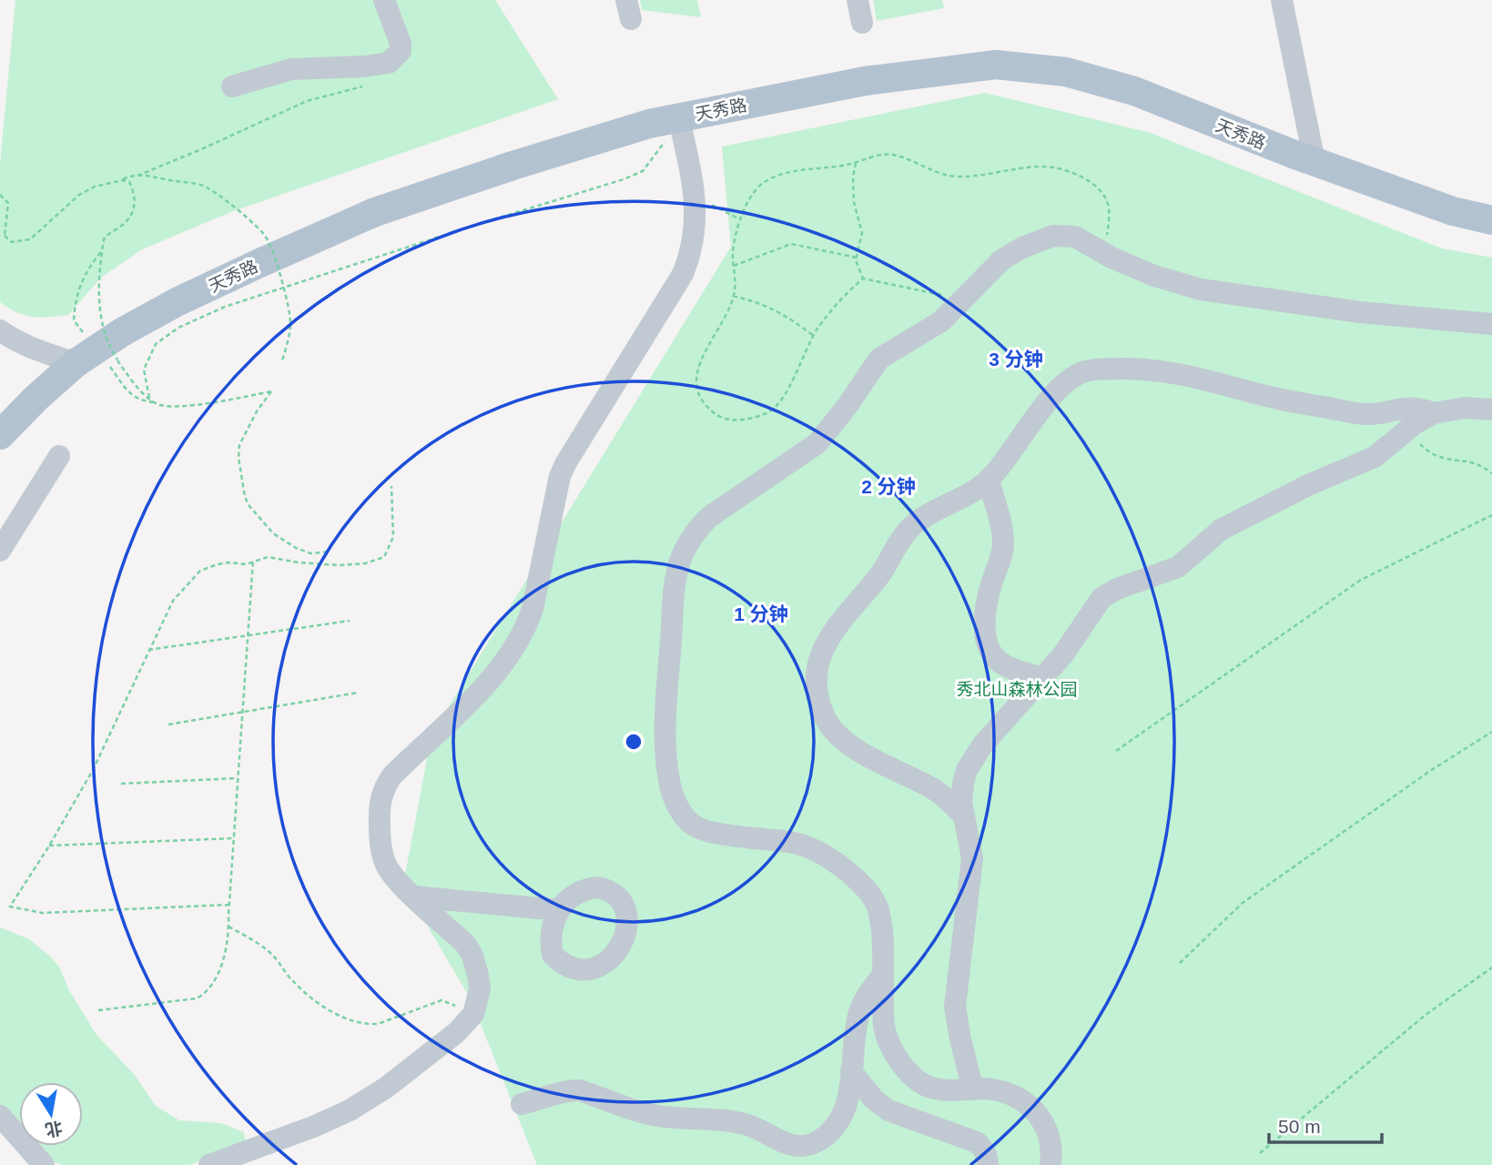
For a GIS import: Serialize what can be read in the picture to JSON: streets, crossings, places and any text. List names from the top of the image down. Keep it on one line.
{"streets":{"main road":["天秀路"]},"parks":["秀北山森林公园"],"scale_bar":"50 m","north":"bottom","rings":["3 分钟","2 分钟","1 分钟"]}
